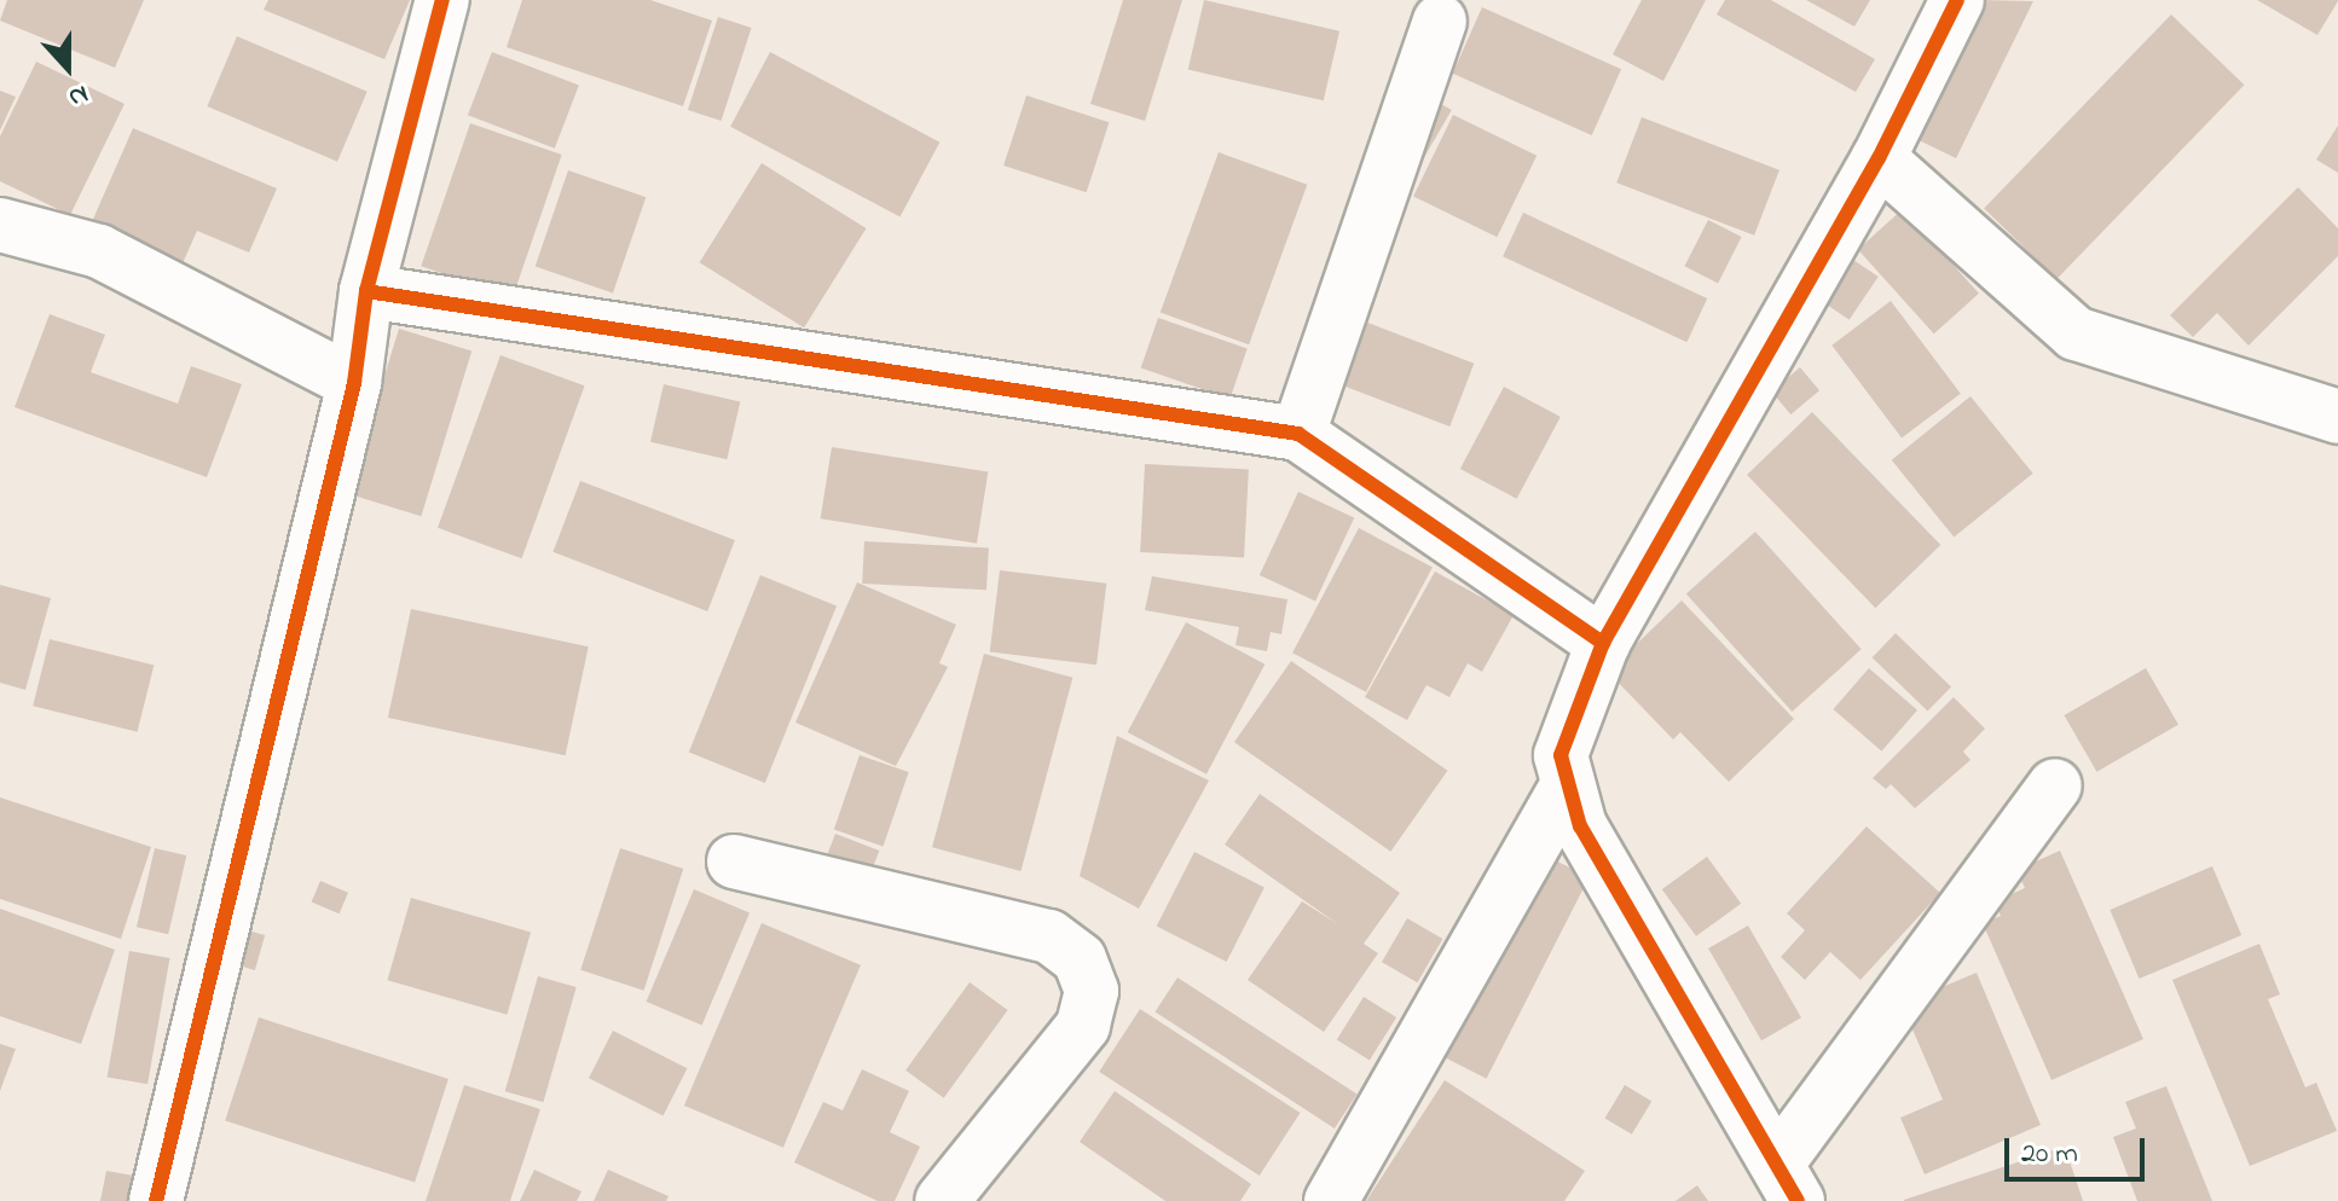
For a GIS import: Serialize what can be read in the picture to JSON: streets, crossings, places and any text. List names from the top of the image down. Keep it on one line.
{"scale_bar":"20 m","north":"bottom"}
